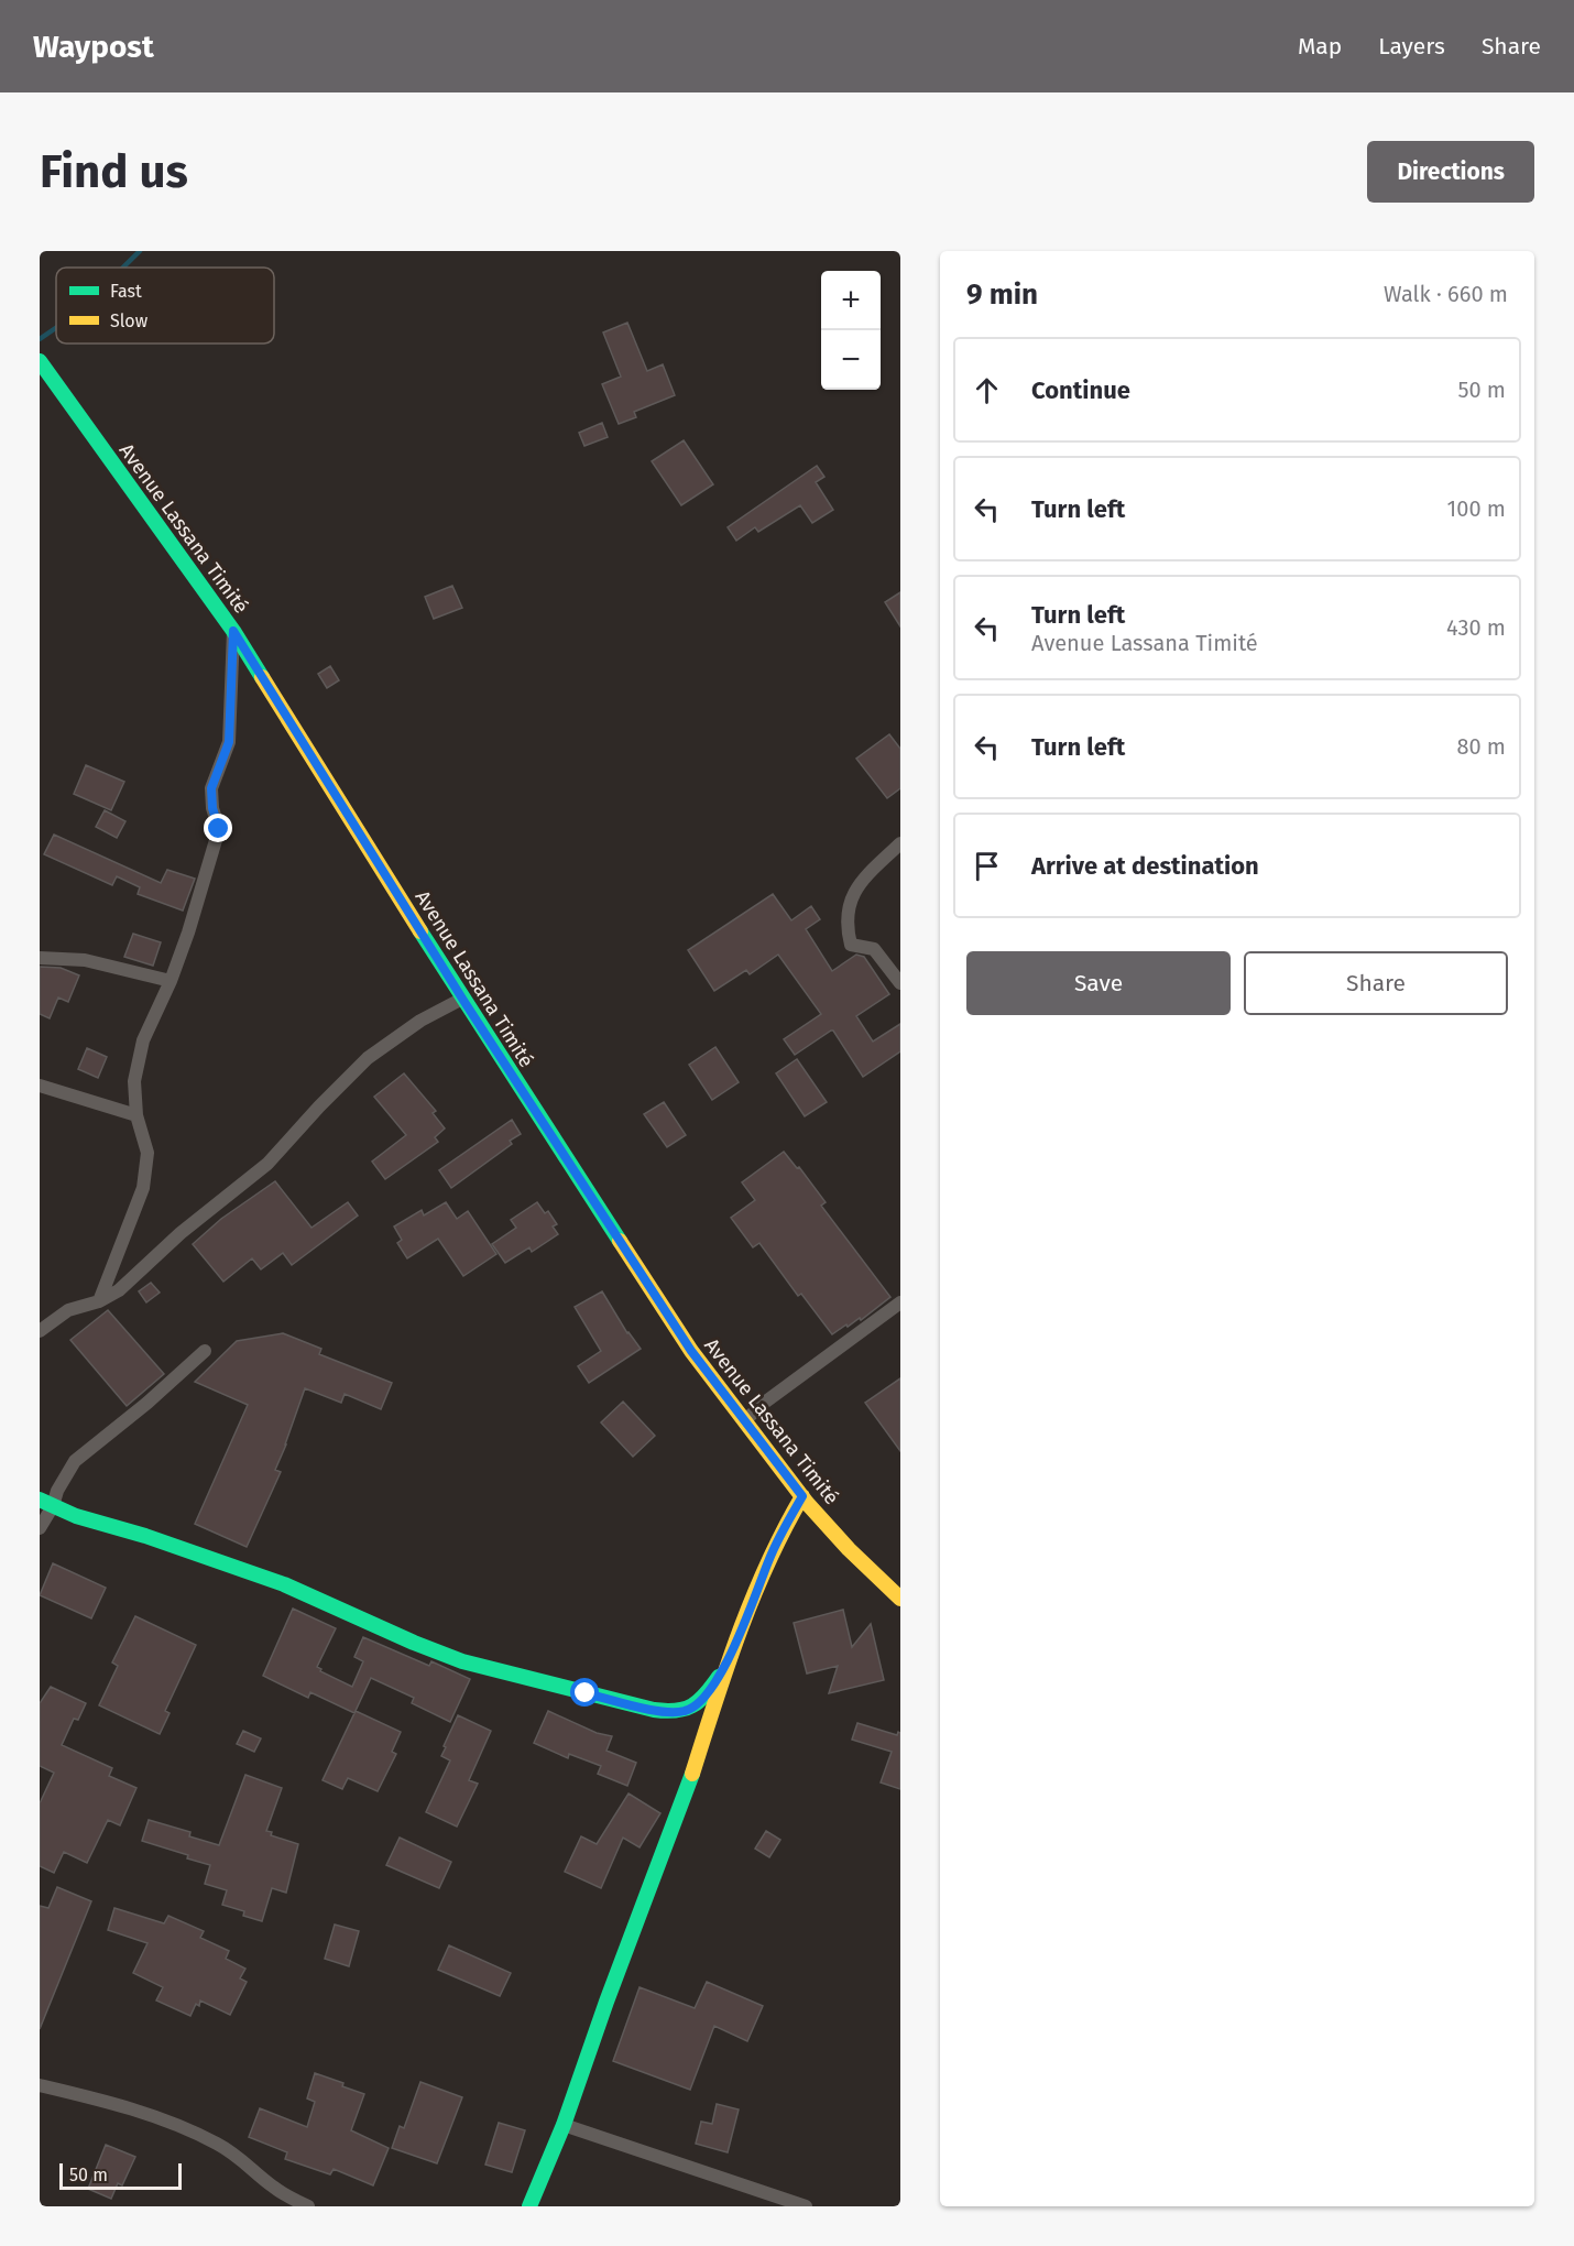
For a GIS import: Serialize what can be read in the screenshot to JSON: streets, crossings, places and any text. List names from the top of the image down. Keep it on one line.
{"streets":{"street":["Avenue Lassana Timité"]},"legend":["Fast","Slow"],"scale_bar":"50 m","page":{"header":"Waypost","nav":["Map","Layers","Share"],"buttons":["Directions",["Save","Share"]],"title":"Find us","heading":["9 min","Walk · 660 m"],"map_buttons":["+","−"],"list":[["Continue","50 m"],["Turn left","100 m"],["Turn left","Avenue Lassana Timité","430 m"],["Turn left","80 m"],"Arrive at destination"],"scale":"50 m"}}
